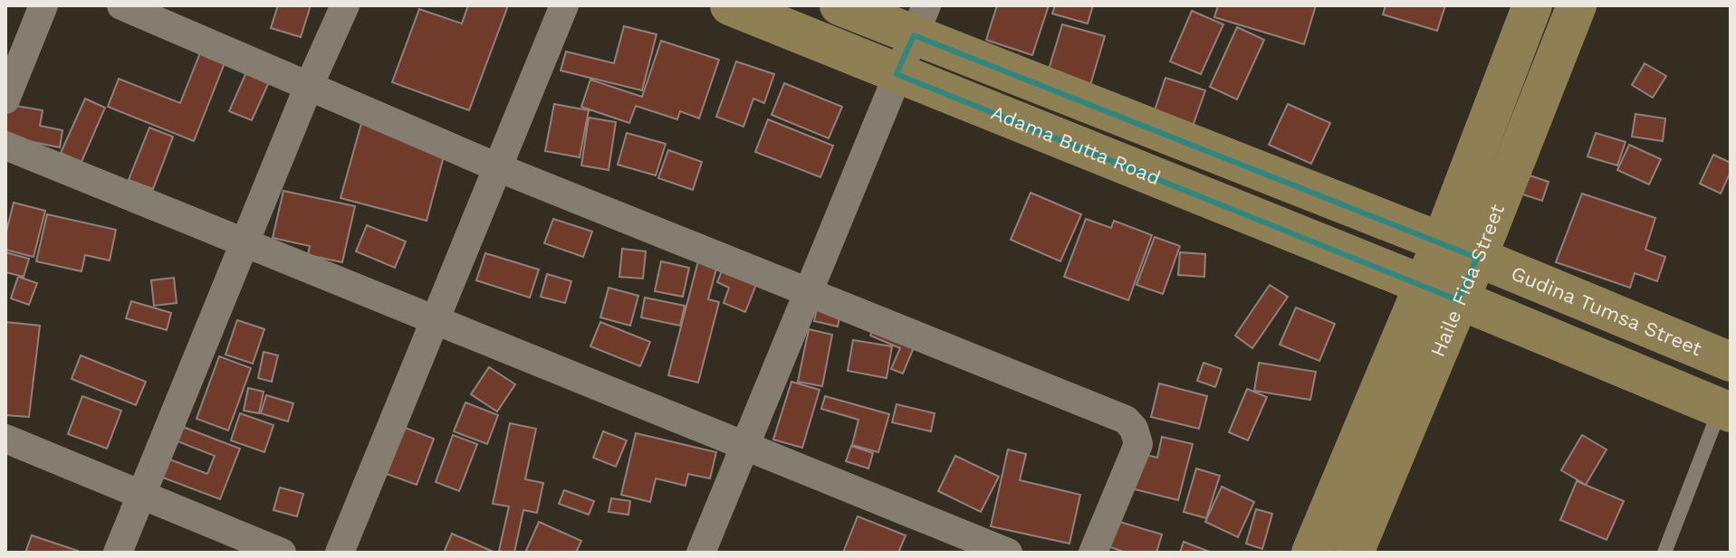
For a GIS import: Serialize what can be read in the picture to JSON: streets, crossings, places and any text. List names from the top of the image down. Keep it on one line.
{"streets":{"street":["Adama Butta Road","Haile Fida Street","Gudina Tumsa Street"]},"crossings":[["Adama Butta Road","Haile Fida Street"],["Haile Fida Street","Gudina Tumsa Street"]]}
